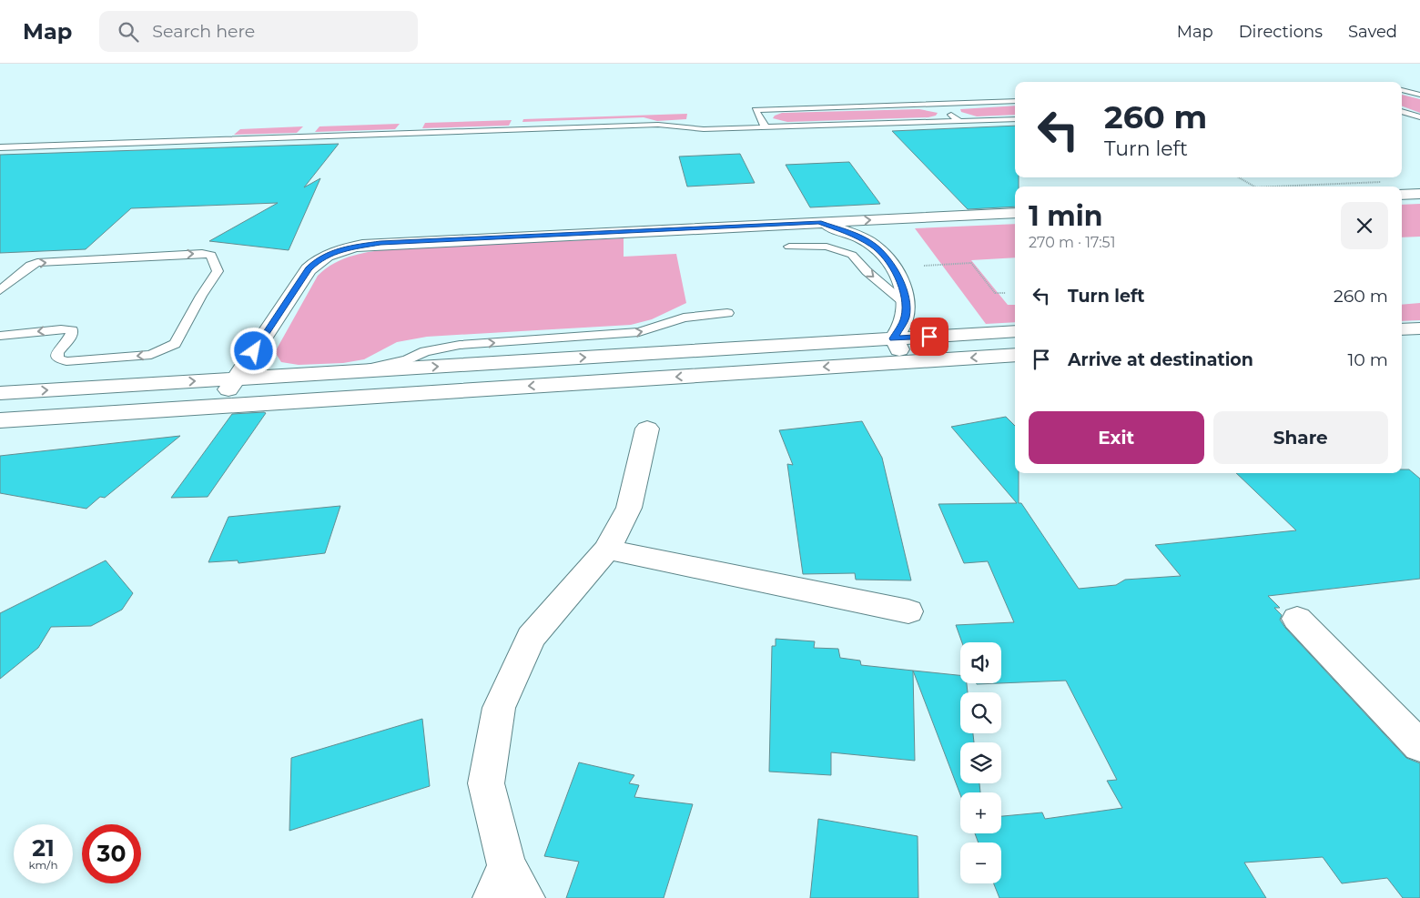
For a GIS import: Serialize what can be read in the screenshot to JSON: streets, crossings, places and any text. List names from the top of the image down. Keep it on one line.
{"page":{"header":"Map","search":"Search here","nav":["Map","Directions","Saved"],"turn":["260 m","Turn left"],"heading":["1 min","270 m · 17:51"],"list":[{"name":"Turn left","value":"260 m"},{"name":"Arrive at destination","value":"10 m"}],"buttons":["Exit","Share"],"map_buttons":["+","−"],"speed":"21 km/h","limit":"30"}}
